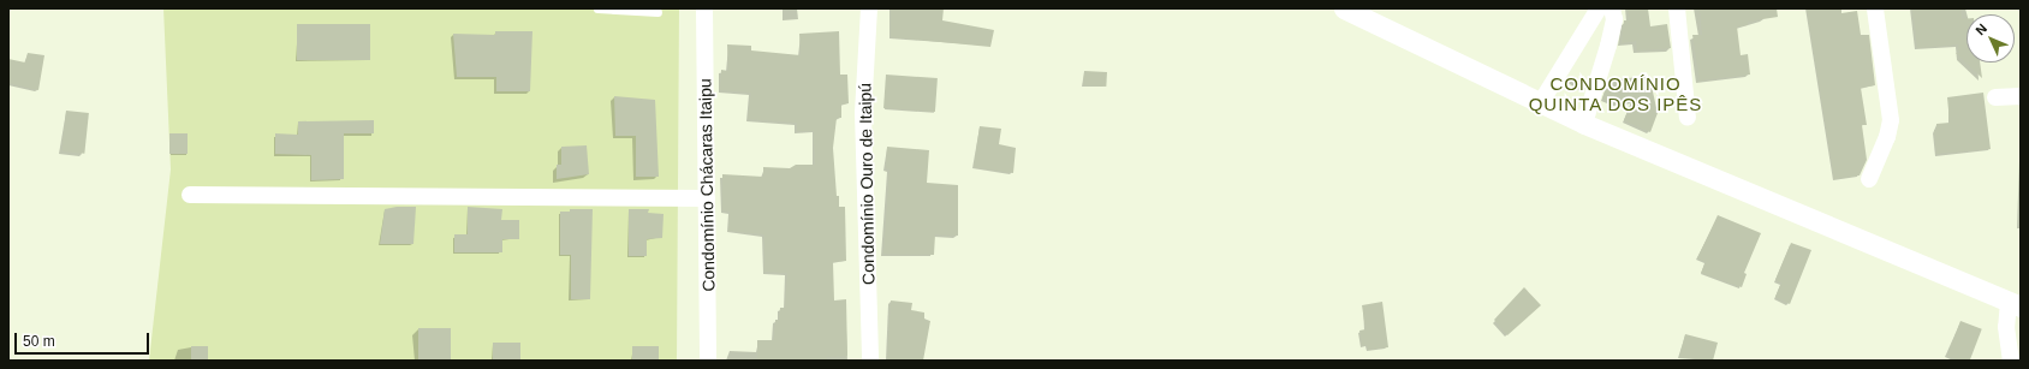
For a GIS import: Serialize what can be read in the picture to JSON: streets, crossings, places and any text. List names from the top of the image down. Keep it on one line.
{"streets":{"street":["Condomínio Ouro de Itaipú","Condomínio Chácaras Itaipu"]},"districts":["CONDOMÍNIO QUINTA DOS IPÊS"],"scale_bar":"50 m","north":"top left"}
